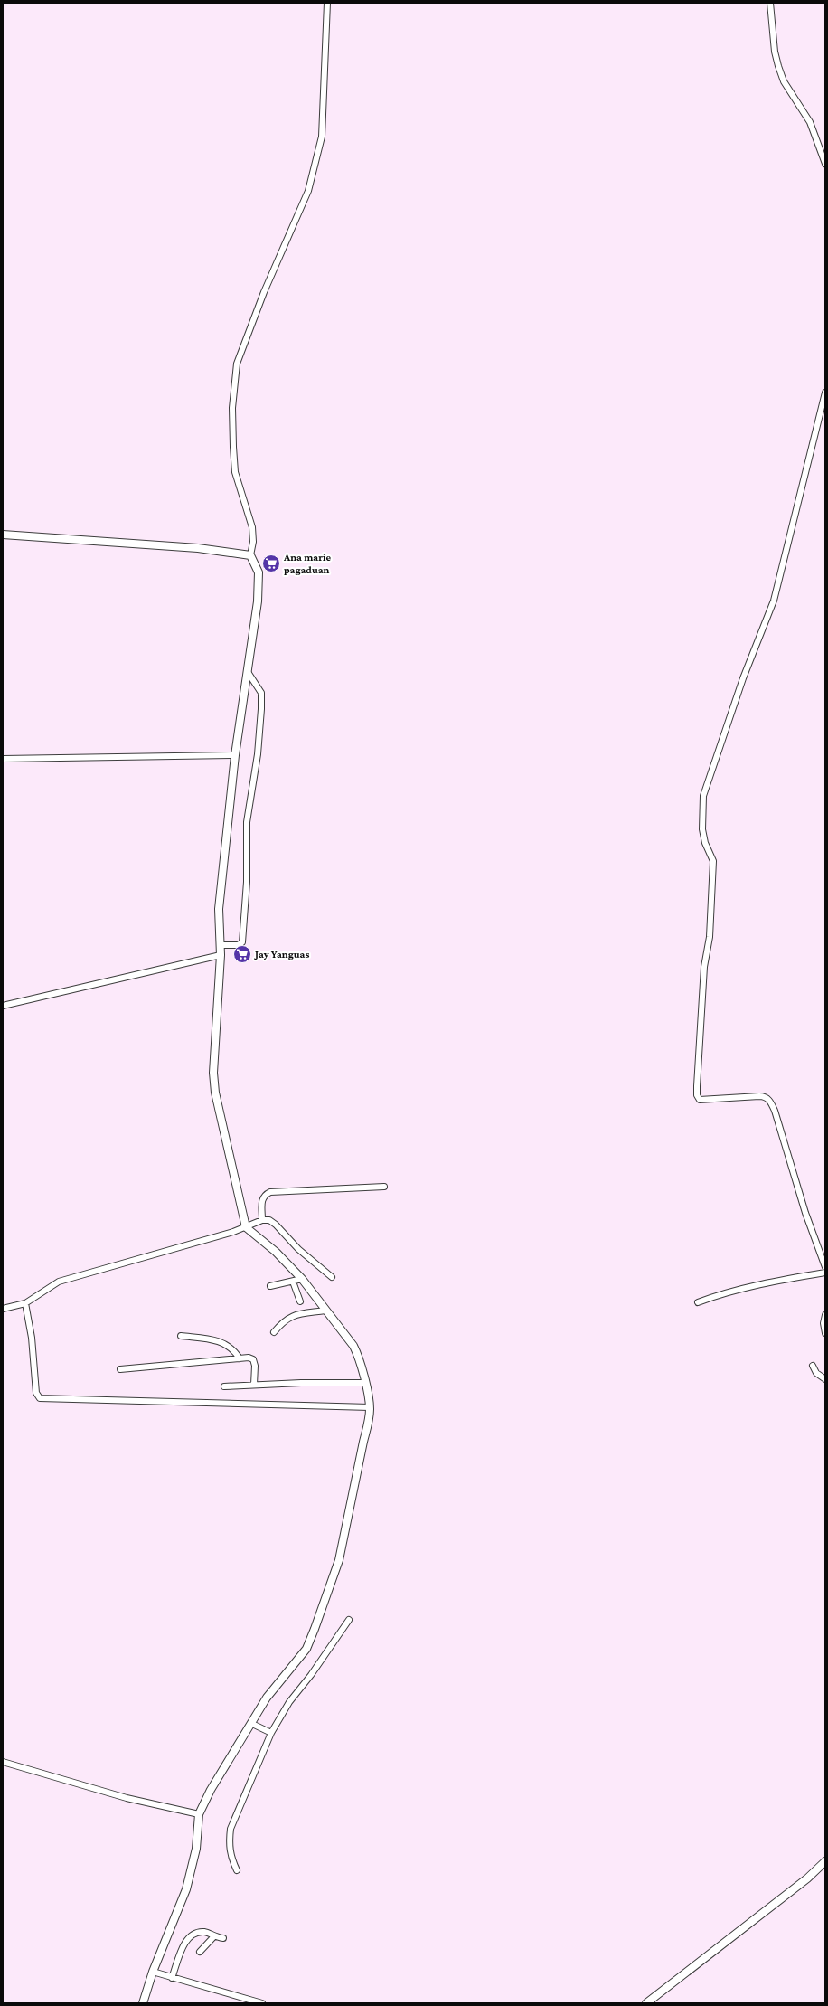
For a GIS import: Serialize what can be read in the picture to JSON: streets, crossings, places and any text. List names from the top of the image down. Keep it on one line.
{"places":{"supermarket":["Ana marie pagaduan","Jay Yanguas"]}}
